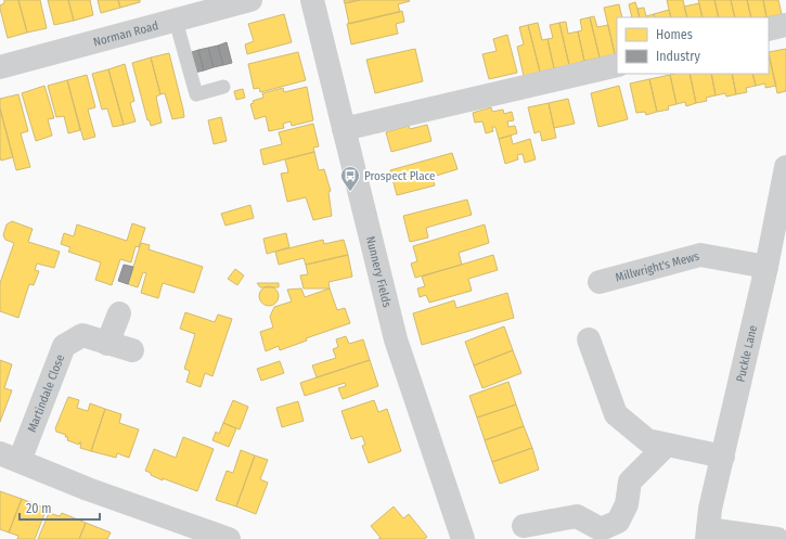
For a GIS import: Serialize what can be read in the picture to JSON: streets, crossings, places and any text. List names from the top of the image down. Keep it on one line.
{"streets":{"street":["Norman Road","Millwright's Mews","Nunnery Fields","Puckle Lane","Martindale Close"]},"crossings":[["Millwright's Mews","Puckle Lane"]],"places":{"bus stop":["Prospect Place"]},"legend":["Homes","Industry"],"scale_bar":"20 m"}
